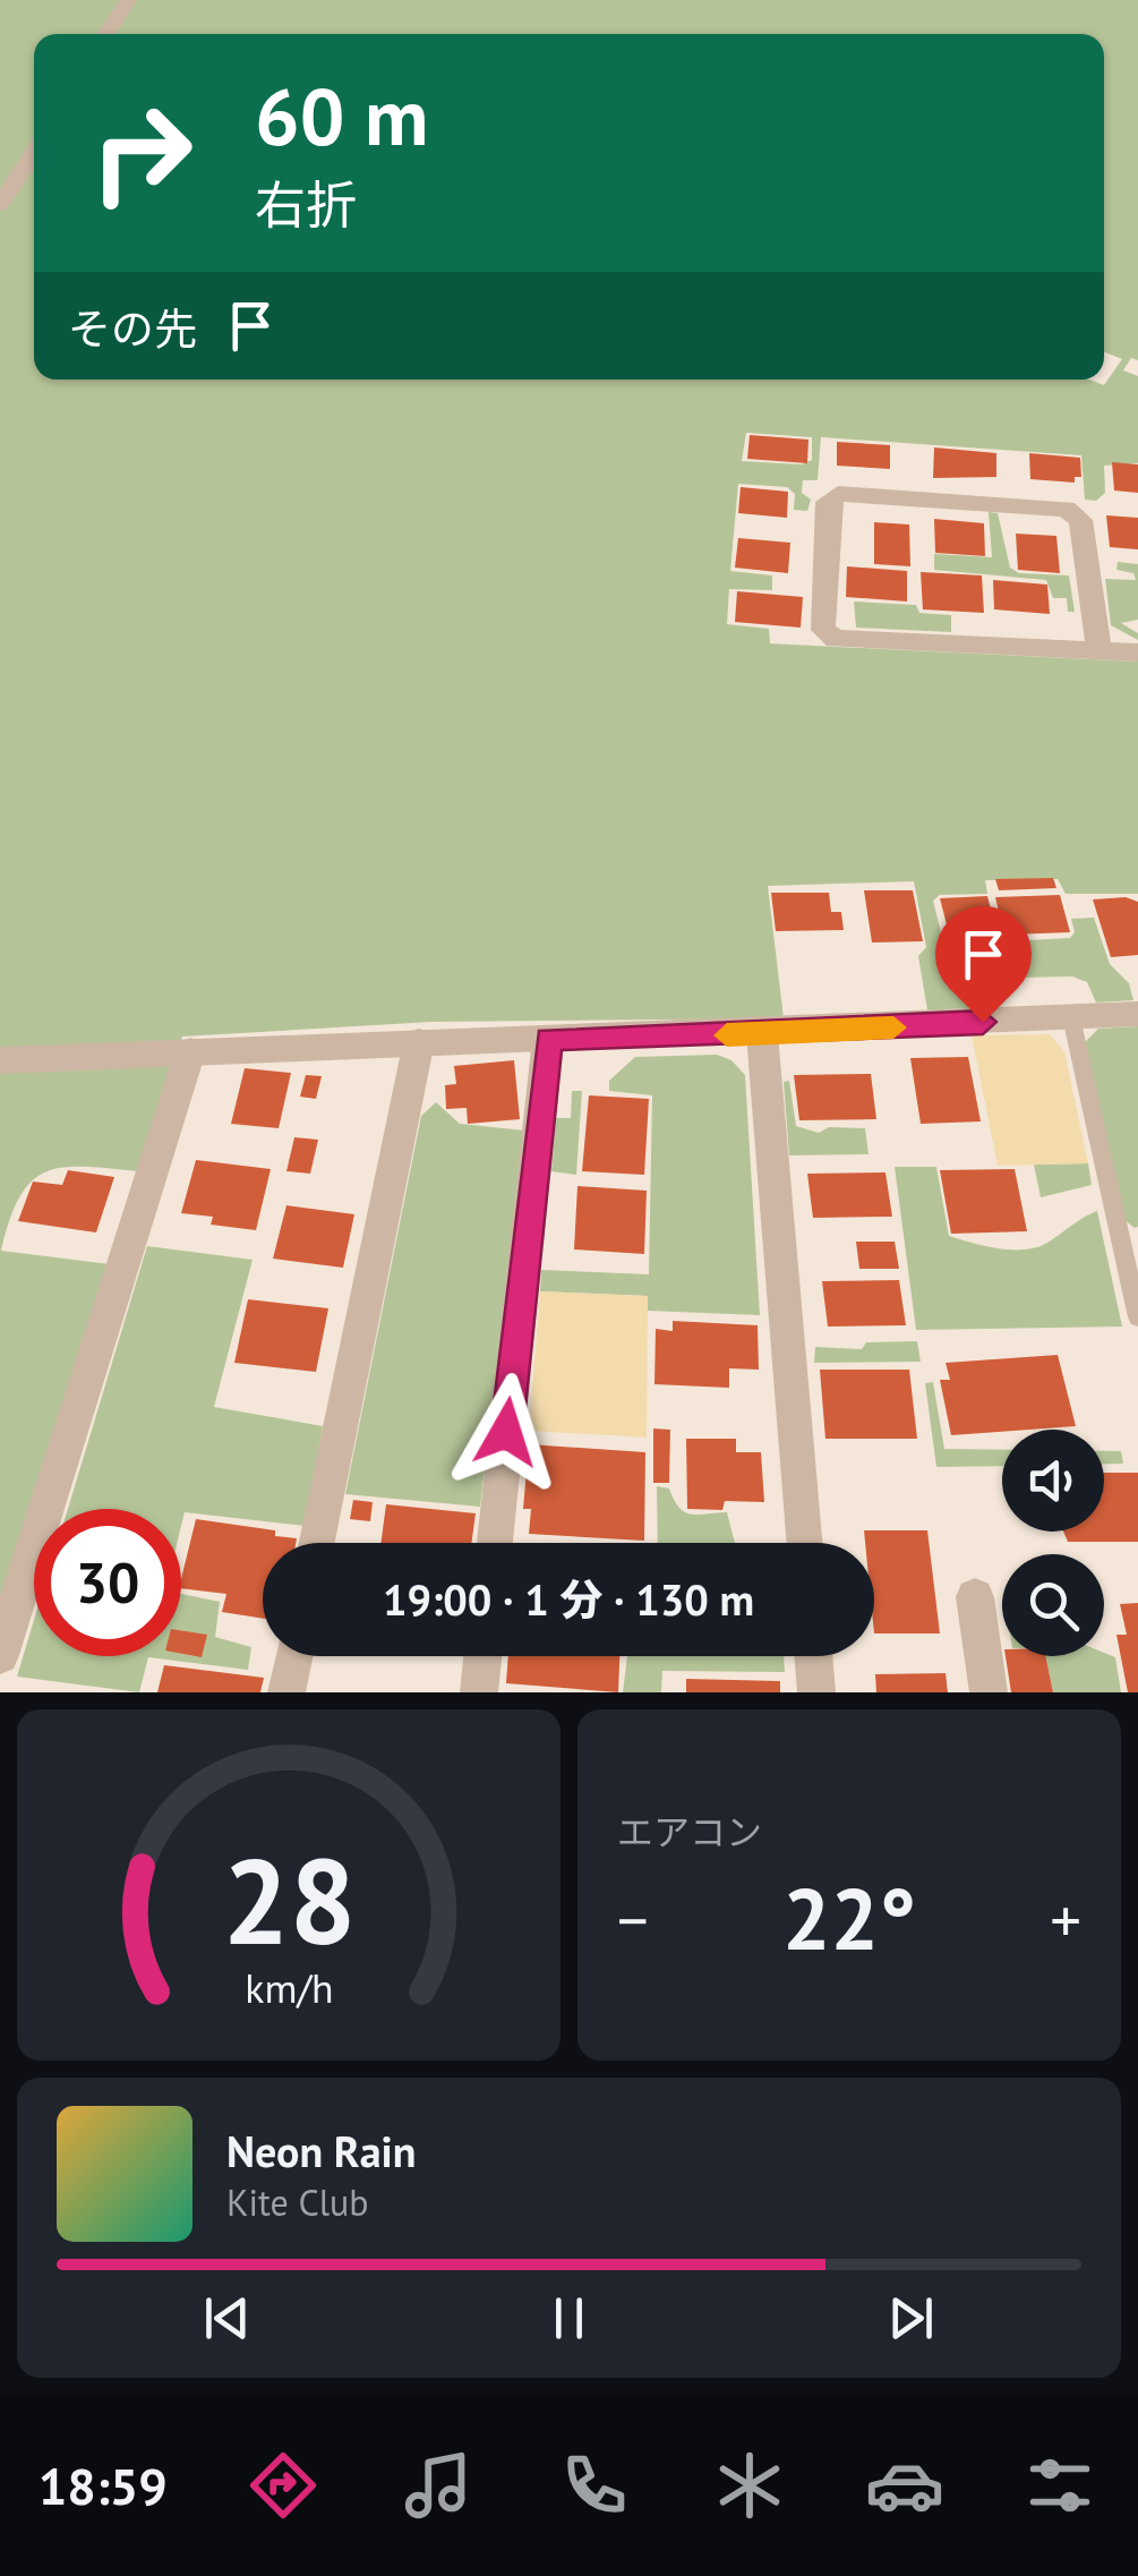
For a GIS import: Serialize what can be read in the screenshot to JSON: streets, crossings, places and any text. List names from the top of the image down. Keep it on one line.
{"page":{"turn":["60 m","右折"],"then":"その先","limit":"30","trip":"19:00 · 1 分 · 130 m","tile":"エアコン","heat":["−","22°","+"],"song":["Neon Rain","Kite Club"],"tabs":"18:59","gauge":["28","km/h"]}}
